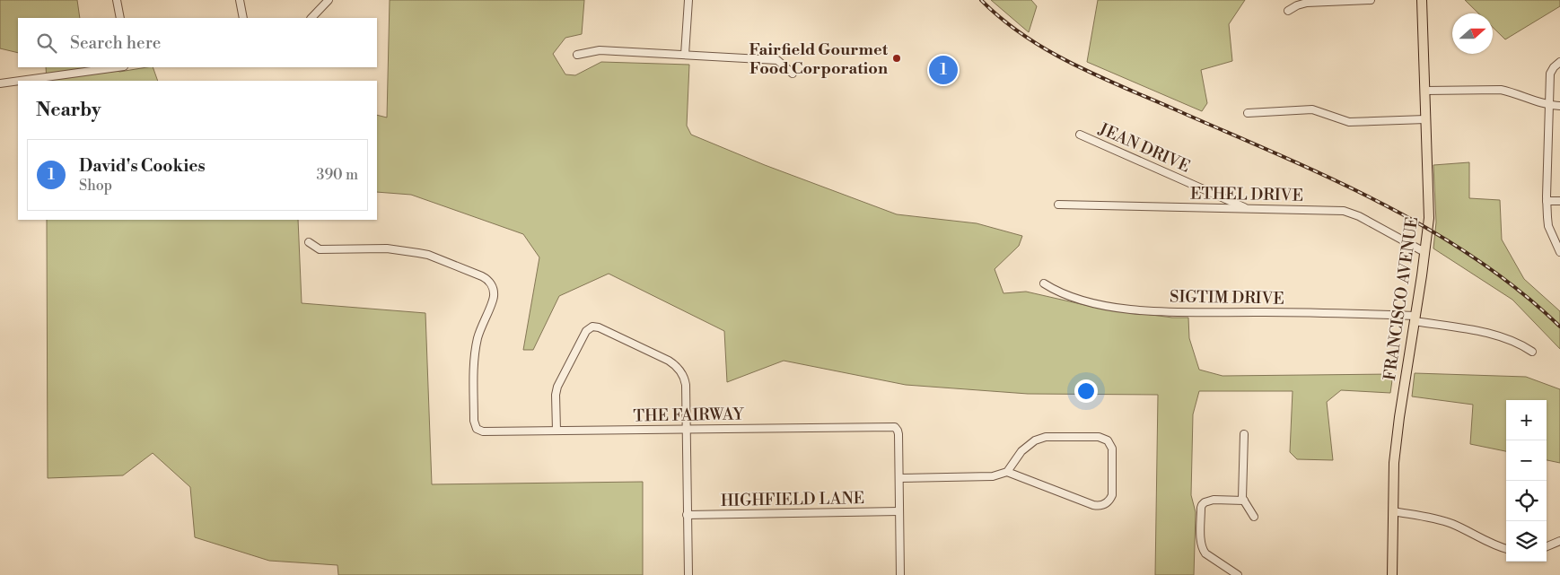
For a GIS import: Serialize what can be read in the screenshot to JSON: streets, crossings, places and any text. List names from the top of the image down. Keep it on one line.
{"streets":{"main road":["FRANCISCO AVENUE"],"street":["JEAN DRIVE","ETHEL DRIVE","SIGTIM DRIVE","THE FAIRWAY","HIGHFIELD LANE"]},"crossings":[["JEAN DRIVE","ETHEL DRIVE"],["ETHEL DRIVE","FRANCISCO AVENUE"],["SIGTIM DRIVE","FRANCISCO AVENUE"]],"places":["Fairfield Gourmet Food Corporation"],"north":"right","page":{"search":"Search here","pins":"1","heading":"Nearby","list":[{"mark":"1","name":"David's Cookies","note":"Shop","value":"390 m"}],"map_buttons":["+","−"]}}
